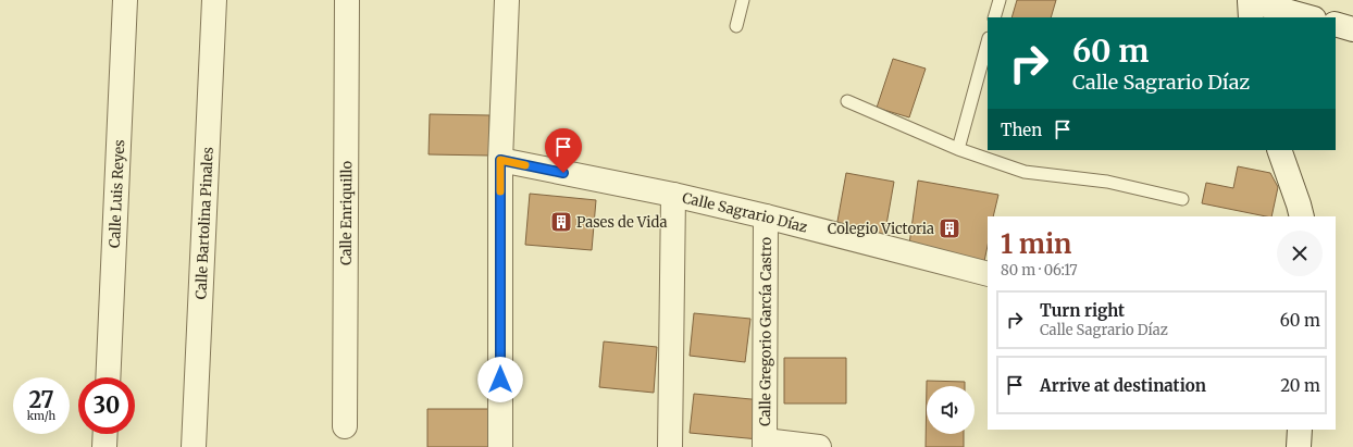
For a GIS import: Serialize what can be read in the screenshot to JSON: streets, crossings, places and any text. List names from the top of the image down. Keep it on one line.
{"streets":{"street":["Calle Luis Reyes","Calle Sagrario Díaz","Calle Enriquillo","Calle Bartolina Pinales","Calle Gregorio García Castro"]},"crossings":[["Calle Sagrario Díaz","Calle Gregorio García Castro"]],"places":{"building":["Pases de Vida","Colegio Victoria"]},"page":{"turn":["60 m","Calle Sagrario Díaz"],"then":"Then","heading":["1 min","80 m · 06:17"],"list":[{"name":"Turn right","note":"Calle Sagrario Díaz","value":"60 m"},{"name":"Arrive at destination","value":"20 m"}],"speed":"27 km/h","limit":"30"}}
